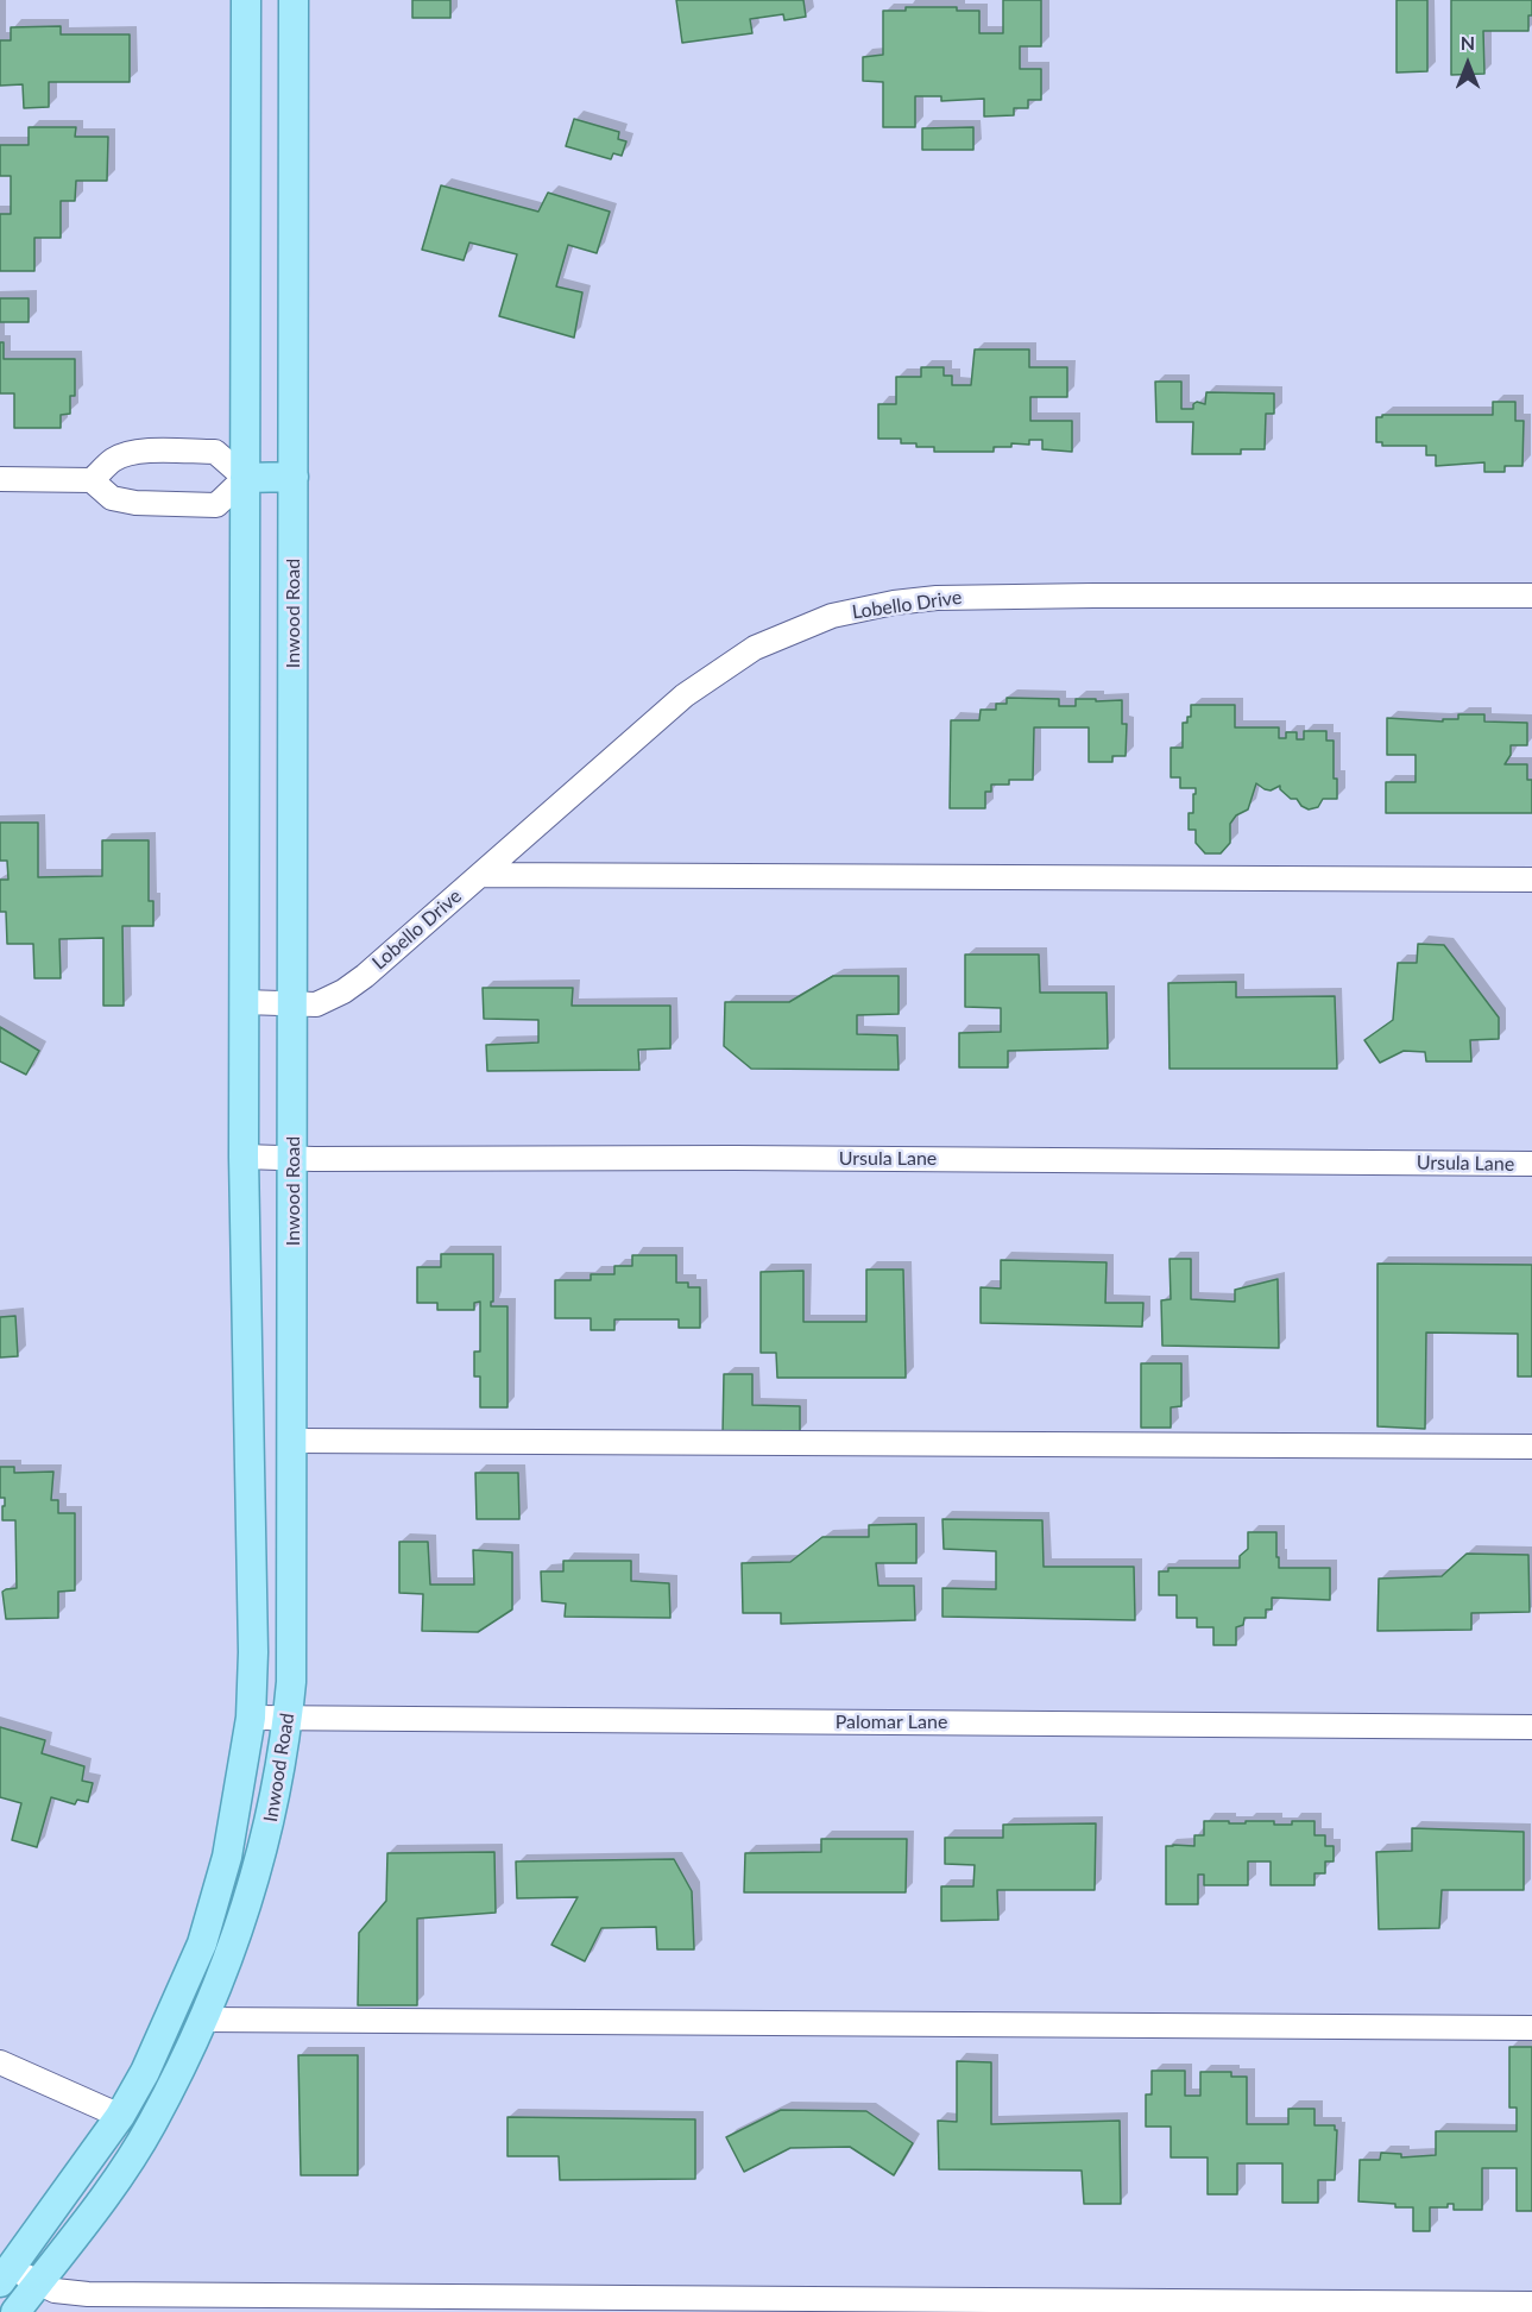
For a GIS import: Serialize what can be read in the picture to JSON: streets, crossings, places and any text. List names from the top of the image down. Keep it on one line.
{"streets":{"main road":["Inwood Road"],"street":["Lobello Drive","Ursula Lane","Palomar Lane"]},"crossings":[["Lobello Drive","Inwood Road"],["Inwood Road","Ursula Lane"],["Inwood Road","Palomar Lane"]],"north":"top"}
